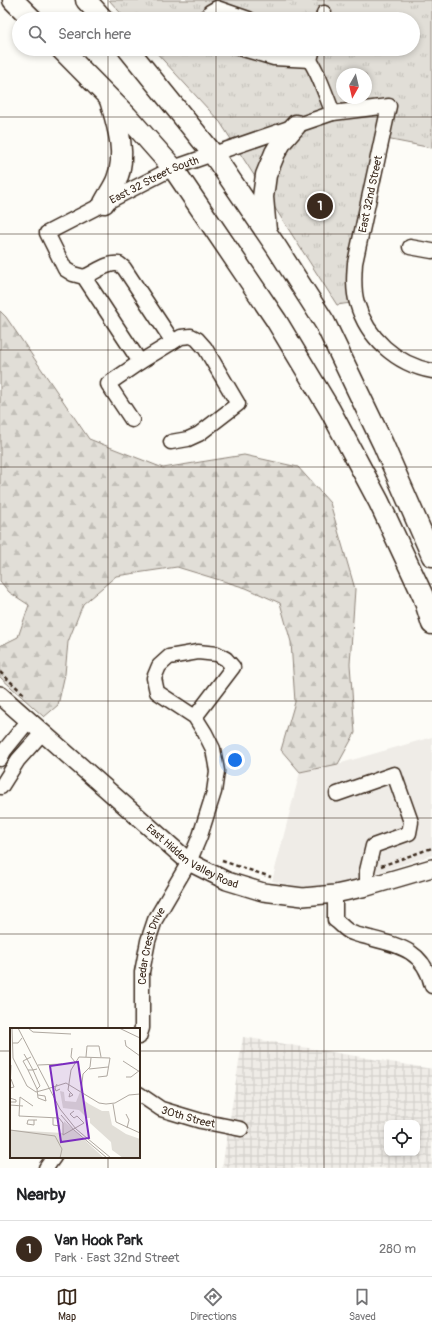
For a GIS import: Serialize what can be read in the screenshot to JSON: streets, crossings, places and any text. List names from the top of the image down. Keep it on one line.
{"streets":{"main road":["East Hidden Valley Road"],"street":["East 32 Street South","East 32nd Street","Cedar Crest Drive","30th Street"]},"crossings":[["East 32 Street South","East 32nd Street"],["East Hidden Valley Road","Cedar Crest Drive"]],"north":"bottom","page":{"search":"Search here","pins":"1","heading":"Nearby","list":[{"mark":"1","name":"Van Hook Park","note":"Park · East 32nd Street","value":"280 m"}],"nav":["Map","Directions","Saved"]}}
